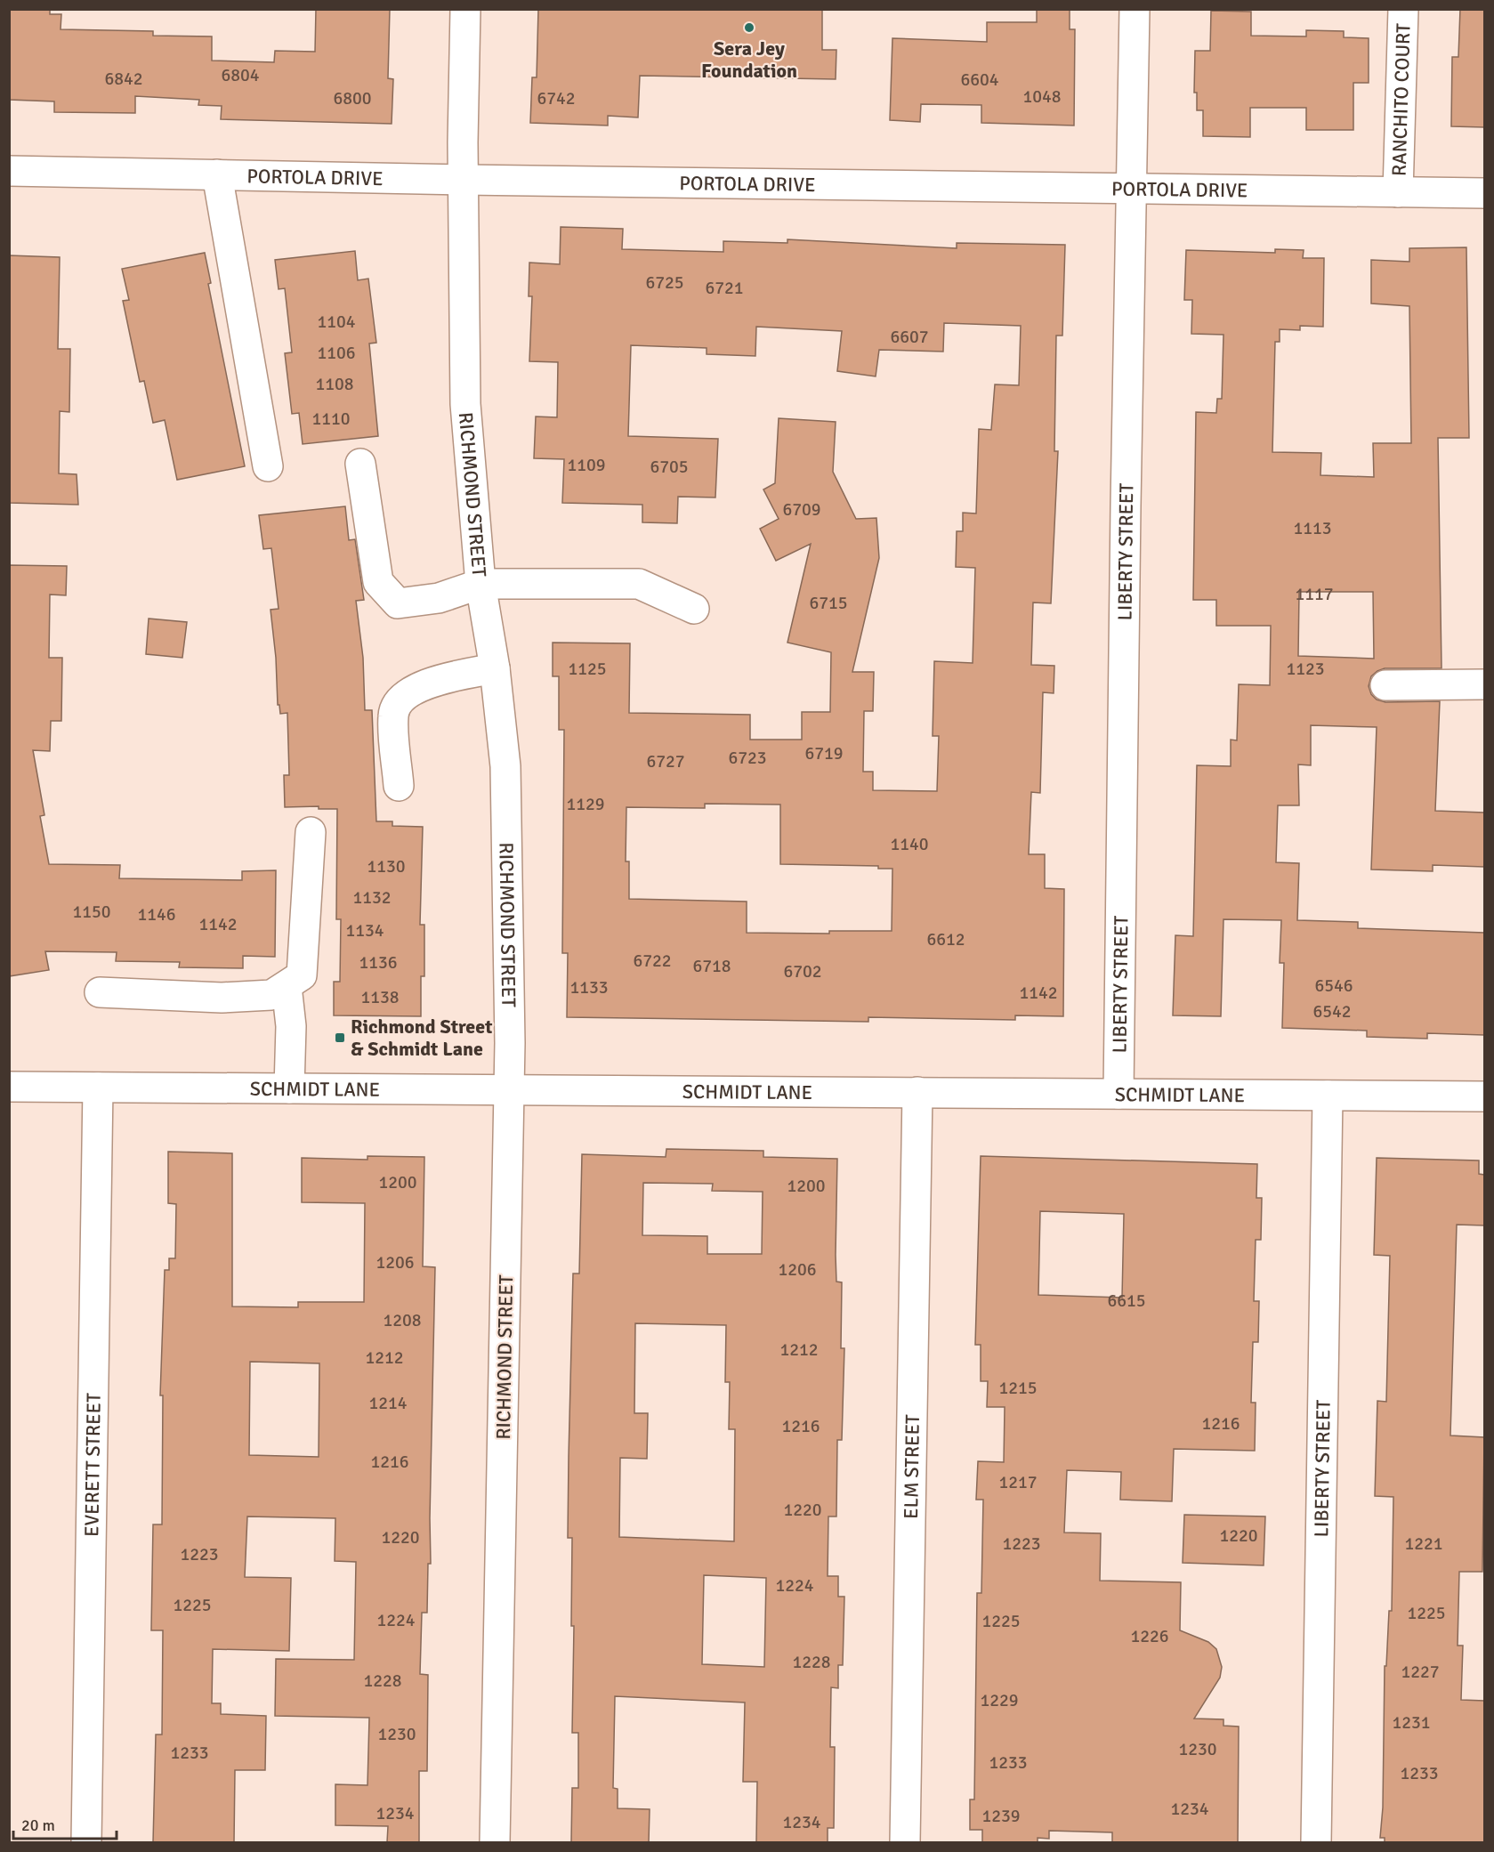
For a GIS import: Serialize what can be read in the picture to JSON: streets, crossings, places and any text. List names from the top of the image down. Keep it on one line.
{"streets":{"street":["RANCHITO COURT","PORTOLA DRIVE","RICHMOND STREET","LIBERTY STREET","SCHMIDT LANE","EVERETT STREET","ELM STREET"]},"crossings":[["RANCHITO COURT","PORTOLA DRIVE"],["PORTOLA DRIVE","RICHMOND STREET"],["PORTOLA DRIVE","LIBERTY STREET"],["RICHMOND STREET","SCHMIDT LANE"],["LIBERTY STREET","SCHMIDT LANE"],["SCHMIDT LANE","EVERETT STREET"],["SCHMIDT LANE","ELM STREET"]],"places":{"other":["Sera Jey Foundation"],"transit":["Richmond Street & Schmidt Lane"]},"house_numbers":["6804","6842","6604","1048","6800","6742","6725","6721","1104","6607","1106","1108","1110","1109","6705","6709","1113","1117","6715","1125","1123","6719","6723","6727","1129","1140","1130","1132","1150","1146","1142","1134","6612","6722","1136","6718","6702","6546","1133","1142","1138","6542","1200","1200","1206","1206","6615","1208","1212","1212","1215","1214","1216","1216","1216","1217","1220","1220","1220","1223","1221","1223","1224","1225","1225","1224","1225","1226","1228","1227","1228","1229","1231","1230","1230","1233","1233","1233","1234","1234","1239","1234"],"scale_bar":"20 m"}
